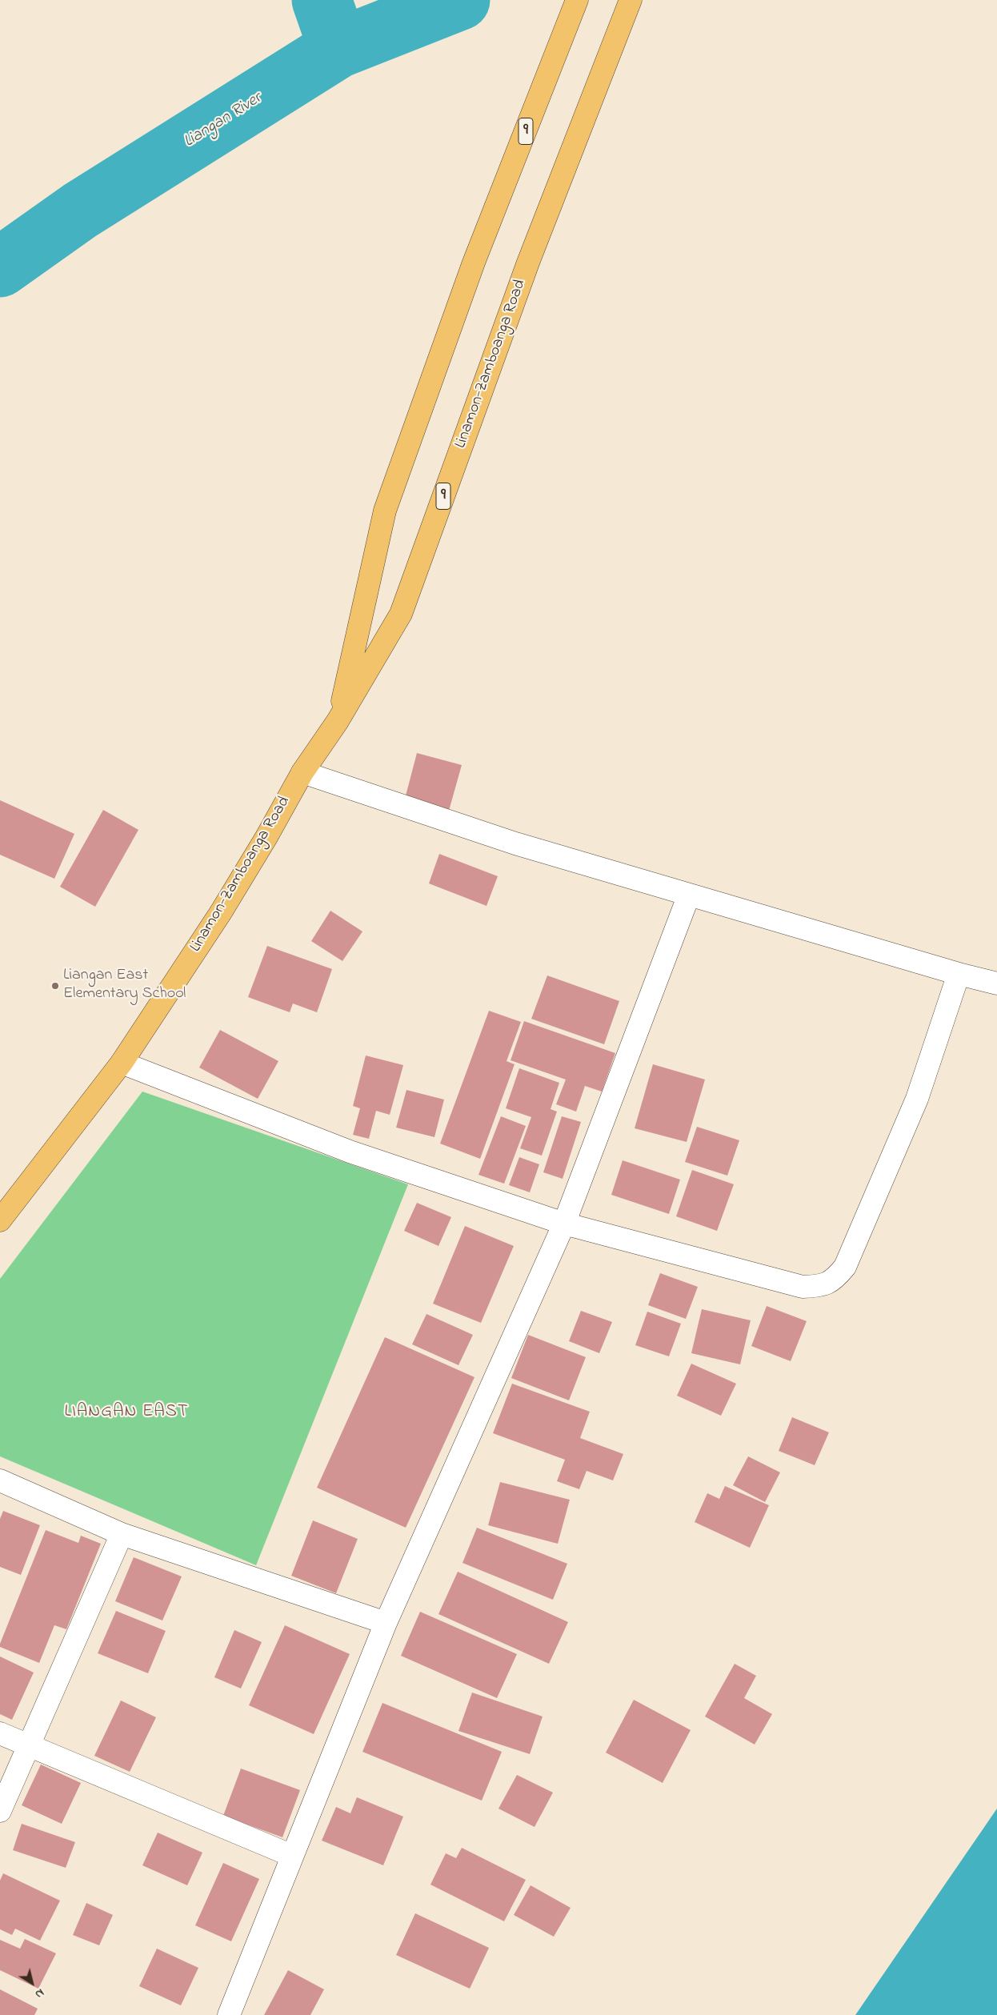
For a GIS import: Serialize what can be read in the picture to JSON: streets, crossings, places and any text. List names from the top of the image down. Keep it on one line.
{"streets":{"highway":["9","Linamon-Zamboanga Road"]},"districts":["LIANGAN EAST"],"water":["Liangan River"],"places":["Liangan East Elementary School"],"north":"bottom right"}
